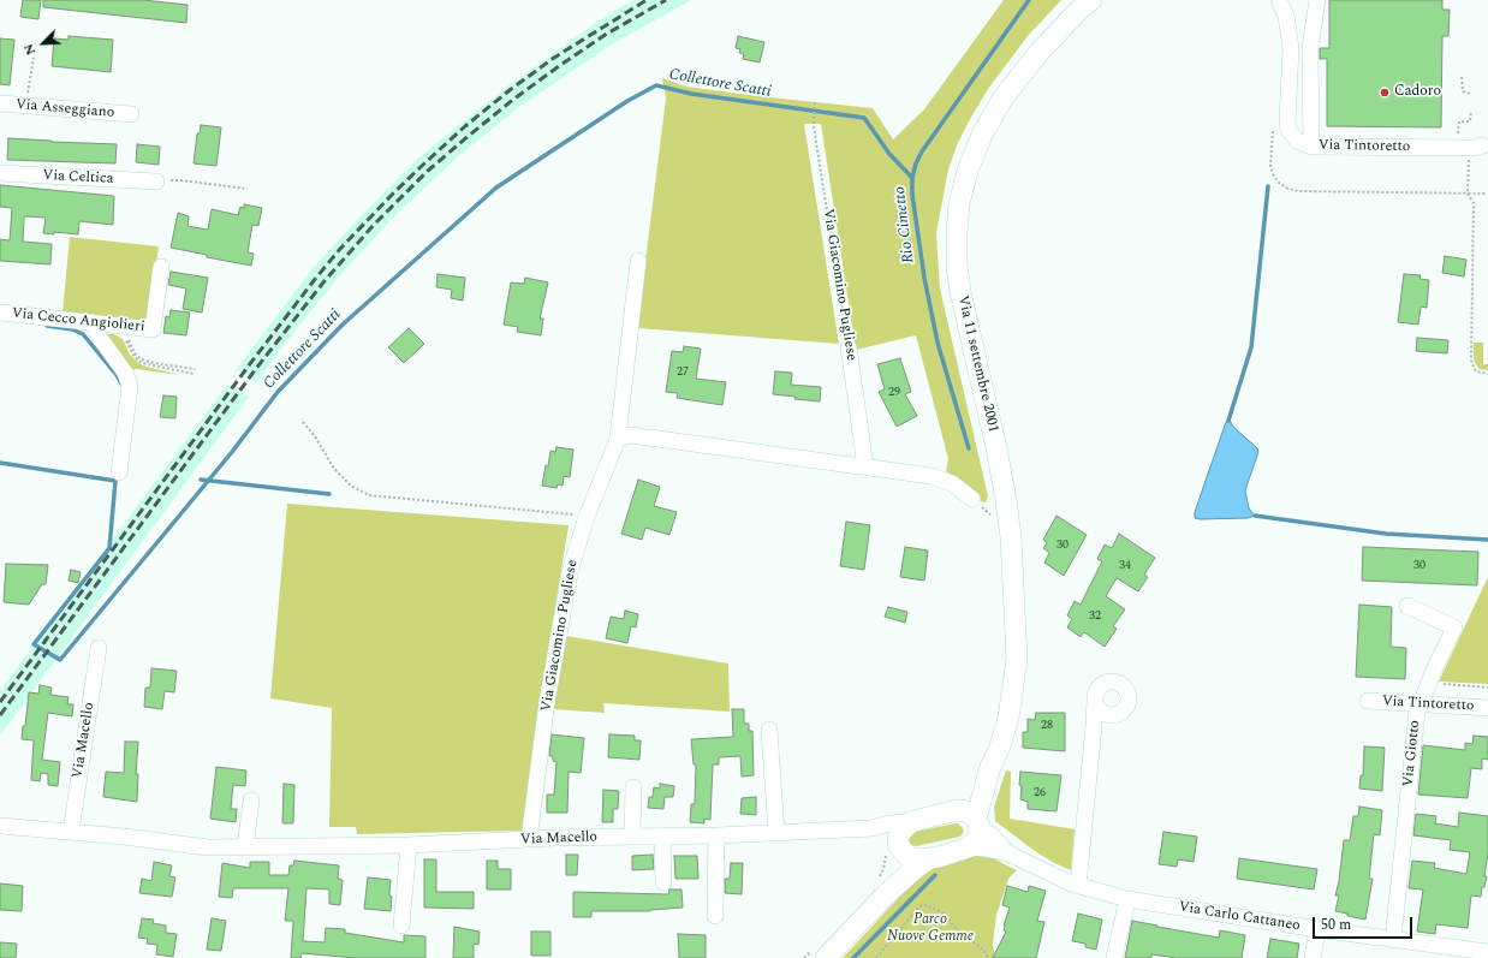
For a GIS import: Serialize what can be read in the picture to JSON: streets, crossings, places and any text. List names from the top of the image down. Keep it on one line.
{"streets":{"main road":["Via 11 settembre 2001"],"street":["Via Asseggiano","Via Tintoretto","Via Celtica","Via Giacomino Pugliese","Via Cecco Angiolieri","Via Macello","Via Giotto","Via Carlo Cattaneo"]},"crossings":[["Via Tintoretto","Via Giotto"],["Via Giacomino Pugliese","Via Macello"],["Via 11 settembre 2001","Via Macello"],["Via 11 settembre 2001","Via Carlo Cattaneo"],["Via Giotto","Via Carlo Cattaneo"]],"water":["Collettore Scatti","Rio Cimetto"],"parks":["Parco Nuove Gemme"],"places":["Cadoro"],"house_numbers":["27","29","30","34","30","32","28","26"],"scale_bar":"50 m","north":"bottom left"}
